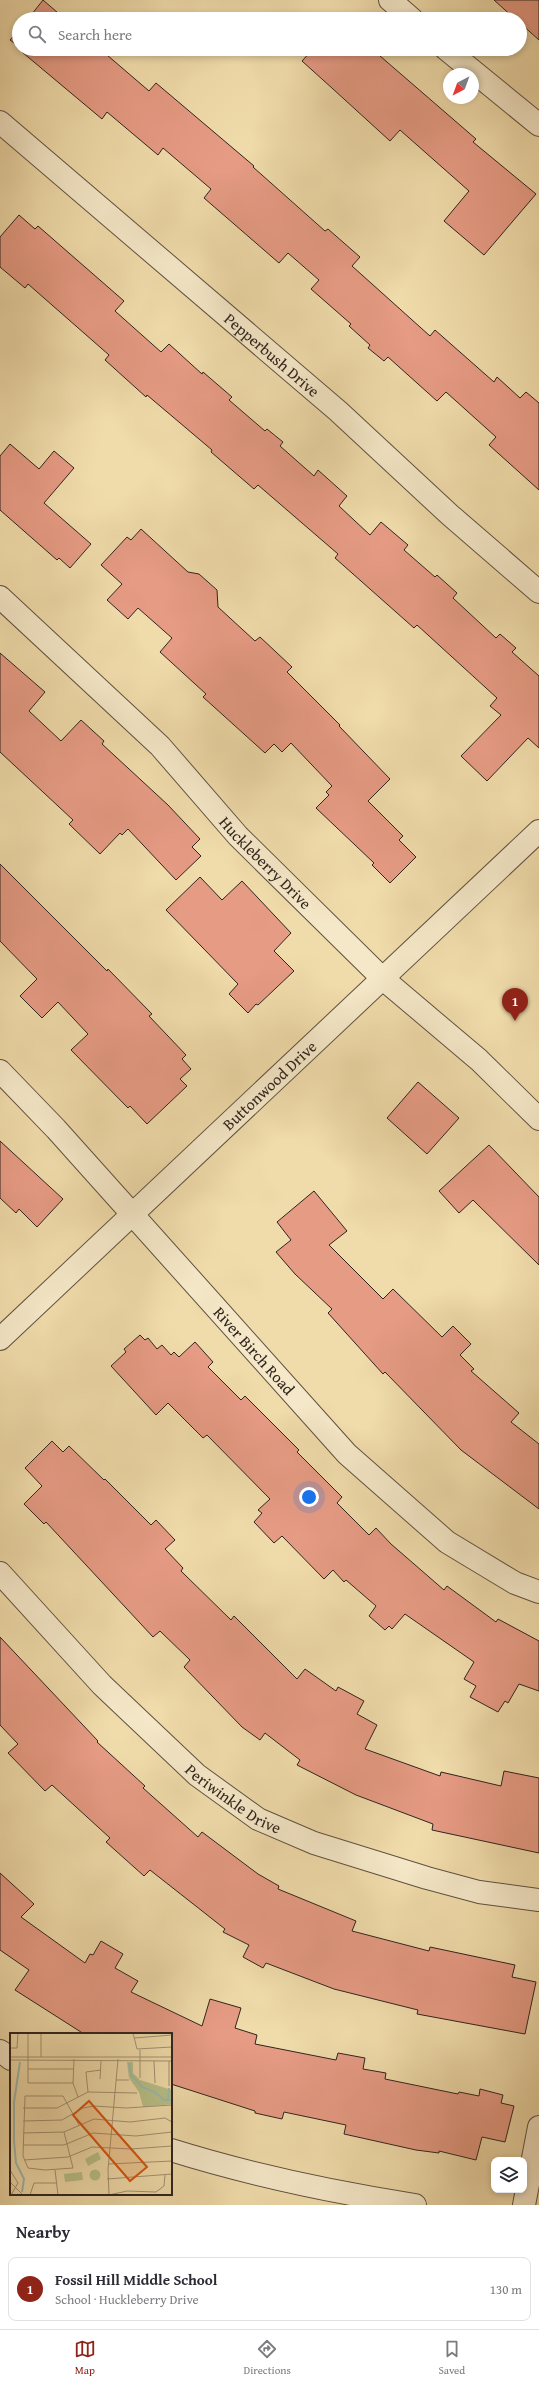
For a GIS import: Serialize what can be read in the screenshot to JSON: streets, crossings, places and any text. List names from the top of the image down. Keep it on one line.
{"streets":{"street":["Pepperbush Drive","Huckleberry Drive","Buttonwood Drive","River Birch Road","Periwinkle Drive"]},"crossings":[["Huckleberry Drive","Buttonwood Drive"],["Buttonwood Drive","River Birch Road"]],"north":"bottom left","page":{"search":"Search here","pins":"1","heading":"Nearby","list":[{"mark":"1","name":"Fossil Hill Middle School","note":"School · Huckleberry Drive","value":"130 m"}],"nav":["Map","Directions","Saved"]}}
